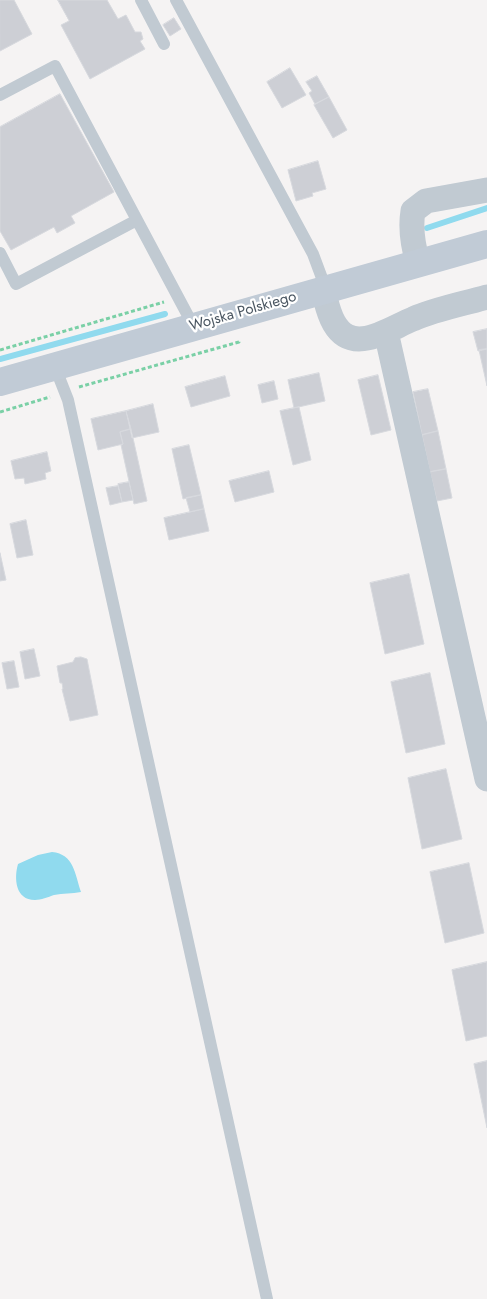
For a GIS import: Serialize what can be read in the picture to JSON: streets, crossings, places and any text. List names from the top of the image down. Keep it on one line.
{"streets":{"main road":["Wojska Polskiego"]}}
